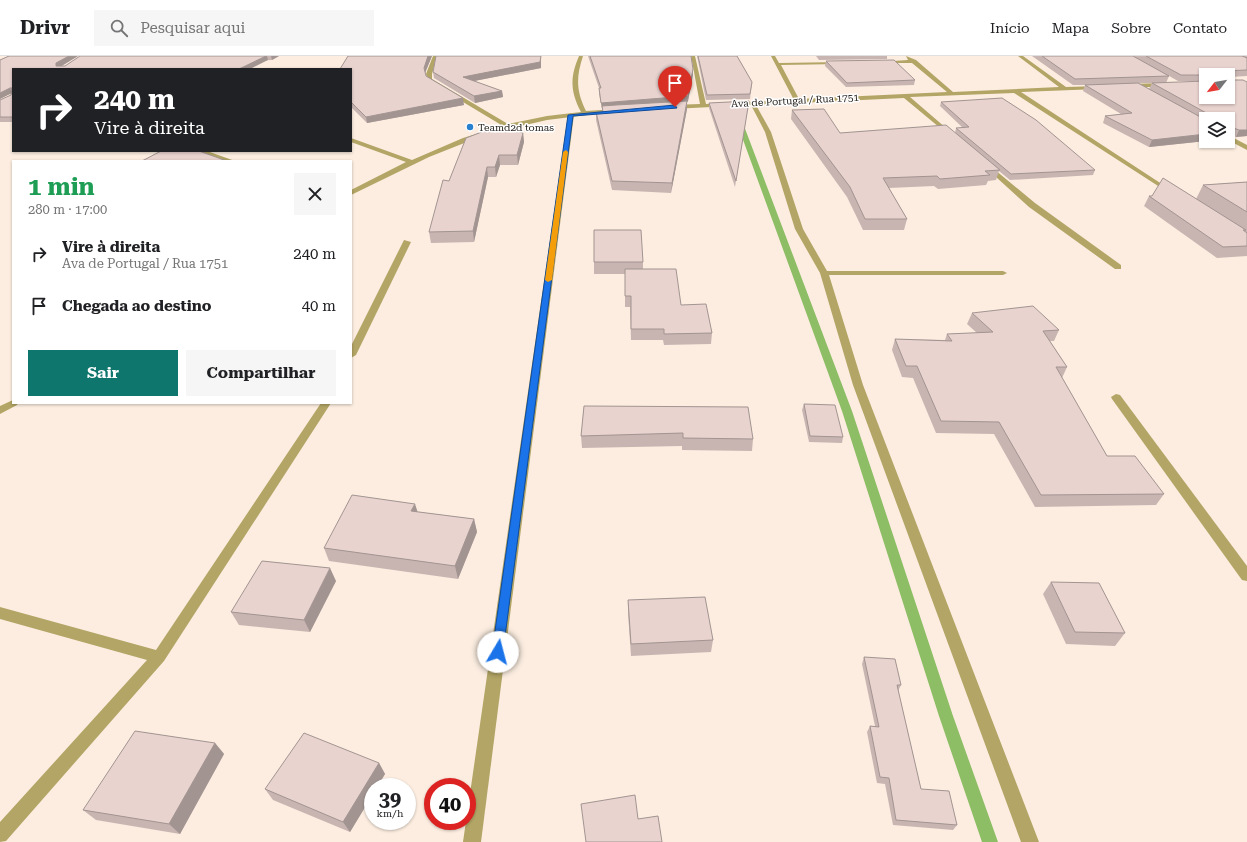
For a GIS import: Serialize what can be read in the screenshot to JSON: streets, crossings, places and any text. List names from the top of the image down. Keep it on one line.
{"streets":{"street":["Ava de Portugal / Rua 1751"]},"places":["Teamd2d tomas"],"north":"bottom left","page":{"header":"Drivr","search":"Pesquisar aqui","nav":["Início","Mapa","Sobre","Contato"],"turn":["240 m","Vire à direita"],"heading":["1 min","280 m · 17:00"],"list":[{"name":"Vire à direita","note":"Ava de Portugal / Rua 1751","value":"240 m"},{"name":"Chegada ao destino","value":"40 m"}],"buttons":["Sair","Compartilhar"],"speed":"39 km/h","limit":"40"}}
